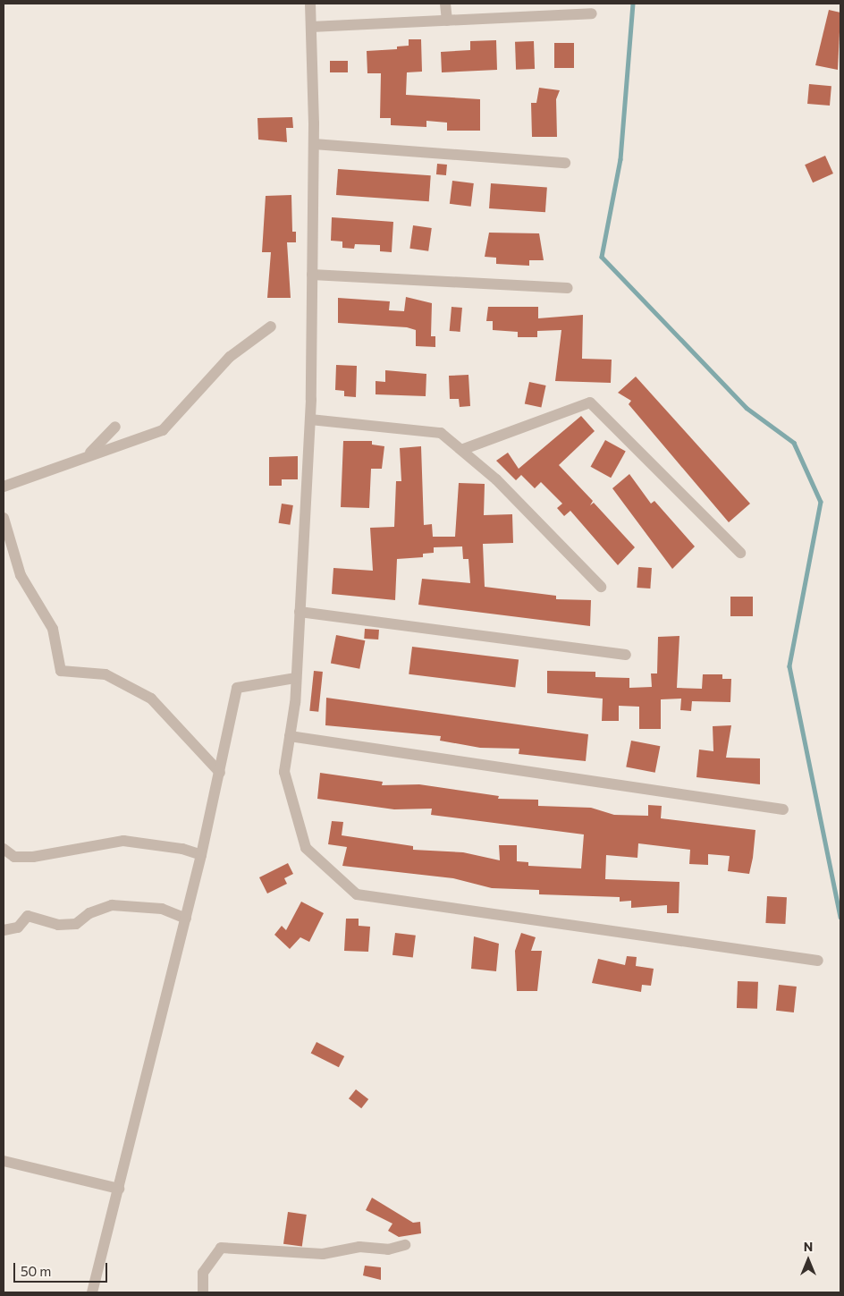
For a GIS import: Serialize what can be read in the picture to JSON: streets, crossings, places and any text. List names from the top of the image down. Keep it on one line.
{"scale_bar":"50 m","north":"top"}
